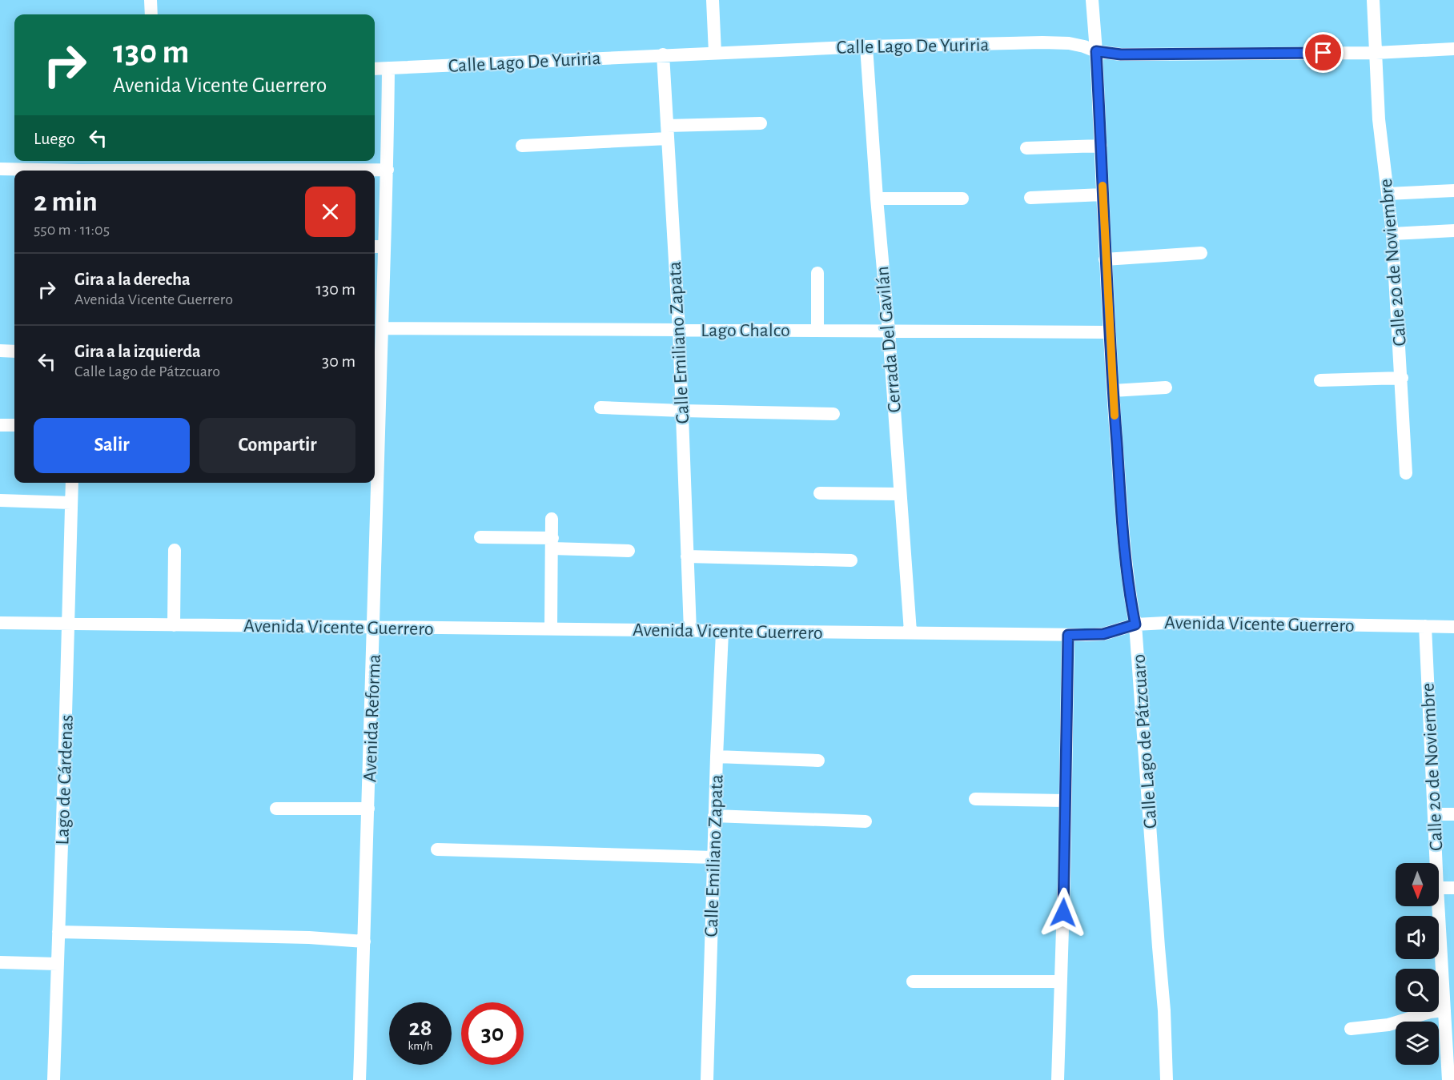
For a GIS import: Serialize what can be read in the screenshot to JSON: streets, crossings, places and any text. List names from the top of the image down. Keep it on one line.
{"streets":{"street":["Calle Lago De Yuriria","Calle 20 de Noviembre","Lago Chalco","Cerrada Del Gavilán","Calle Emiliano Zapata","Avenida Vicente Guerrero","Avenida Reforma","Calle Lago de Pátzcuaro","Lago de Cárdenas"]},"crossings":[["Calle Lago De Yuriria","Calle 20 de Noviembre"],["Calle Lago De Yuriria","Cerrada Del Gavilán"],["Calle Lago De Yuriria","Calle Emiliano Zapata"],["Calle Lago De Yuriria","Avenida Reforma"],["Calle Lago De Yuriria","Calle Lago de Pátzcuaro"],["Calle 20 de Noviembre","Avenida Vicente Guerrero"],["Lago Chalco","Cerrada Del Gavilán"],["Lago Chalco","Calle Emiliano Zapata"],["Lago Chalco","Avenida Reforma"],["Lago Chalco","Calle Lago de Pátzcuaro"],["Cerrada Del Gavilán","Avenida Vicente Guerrero"],["Calle Emiliano Zapata","Avenida Vicente Guerrero"],["Avenida Vicente Guerrero","Avenida Reforma"],["Avenida Vicente Guerrero","Calle Lago de Pátzcuaro"],["Avenida Vicente Guerrero","Lago de Cárdenas"]],"north":"bottom","page":{"turn":["130 m","Avenida Vicente Guerrero"],"then":"Luego","heading":["2 min","550 m · 11:05"],"list":[{"name":"Gira a la derecha","note":"Avenida Vicente Guerrero","value":"130 m"},{"name":"Gira a la izquierda","note":"Calle Lago de Pátzcuaro","value":"30 m"}],"buttons":["Salir","Compartir"],"speed":"28 km/h","limit":"30"}}
